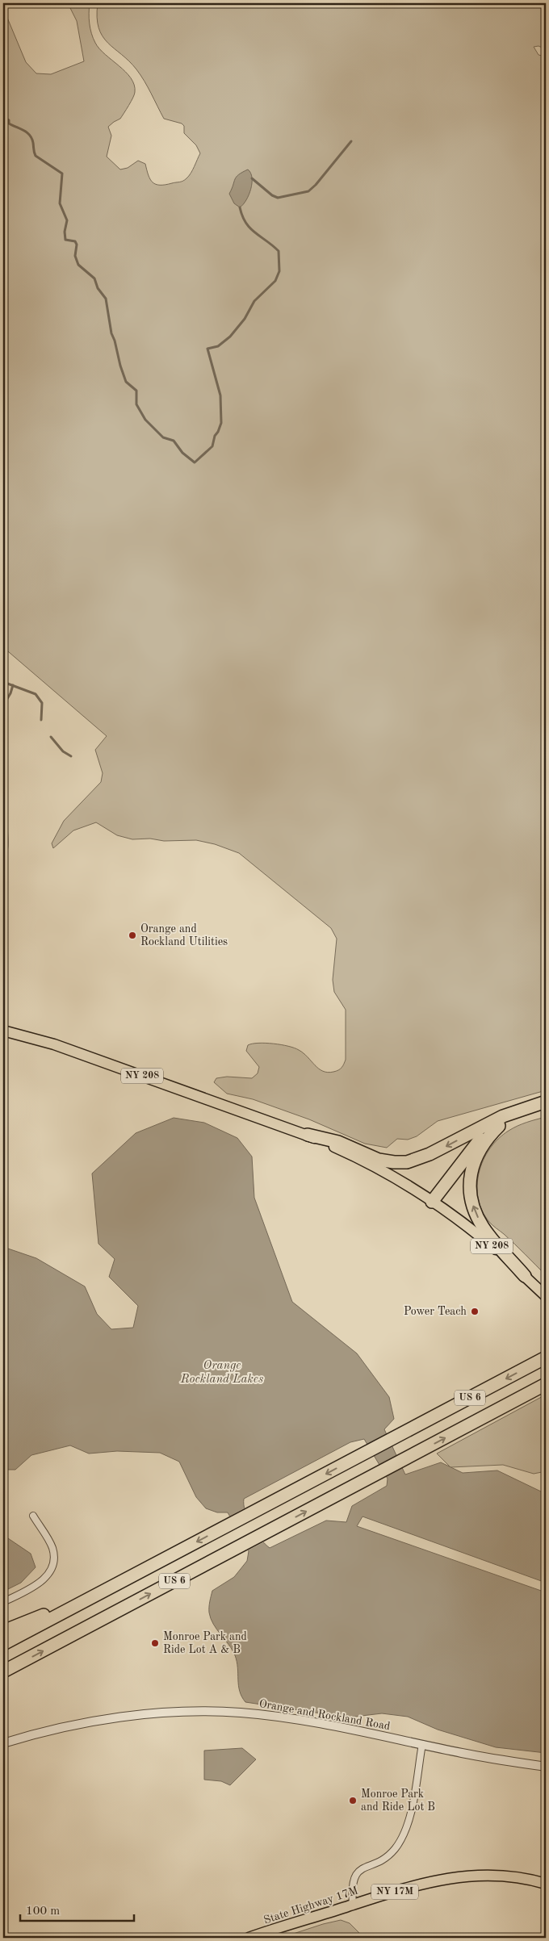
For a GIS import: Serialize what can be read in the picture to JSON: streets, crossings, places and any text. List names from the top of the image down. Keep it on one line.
{"streets":{"highway":["US 6"],"main road":["NY 208","NY 17M","State Highway 17M"],"street":["Orange and Rockland Road"]},"water":["Orange Rockland Lakes"],"places":["Orange and Rockland Utilities","Power Teach","Monroe Park and Ride Lot A & B","Monroe Park and Ride Lot B"],"scale_bar":"100 m"}
